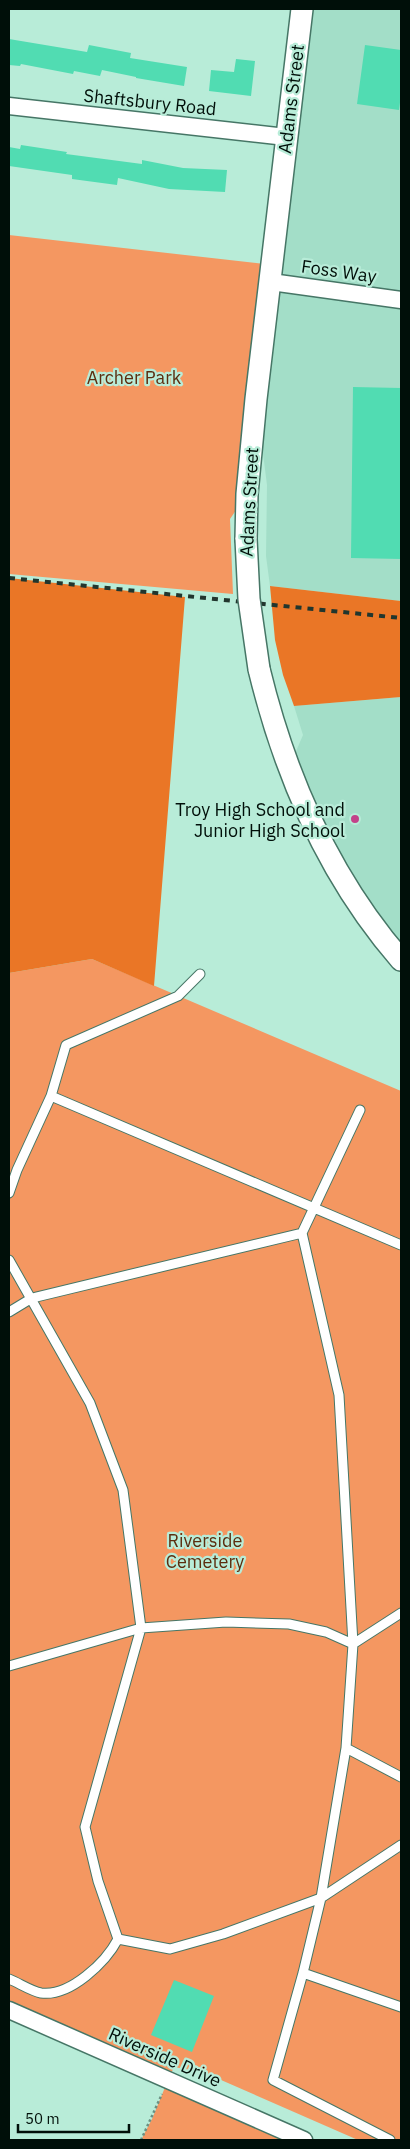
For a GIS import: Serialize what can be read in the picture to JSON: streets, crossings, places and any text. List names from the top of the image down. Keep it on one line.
{"streets":{"street":["Adams Street","Shaftsbury Road","Foss Way","Riverside Drive"]},"crossings":[["Adams Street","Shaftsbury Road"],["Adams Street","Foss Way"]],"parks":["Archer Park","Riverside Cemetery"],"places":["Troy High School and Junior High School"],"scale_bar":"50 m"}
